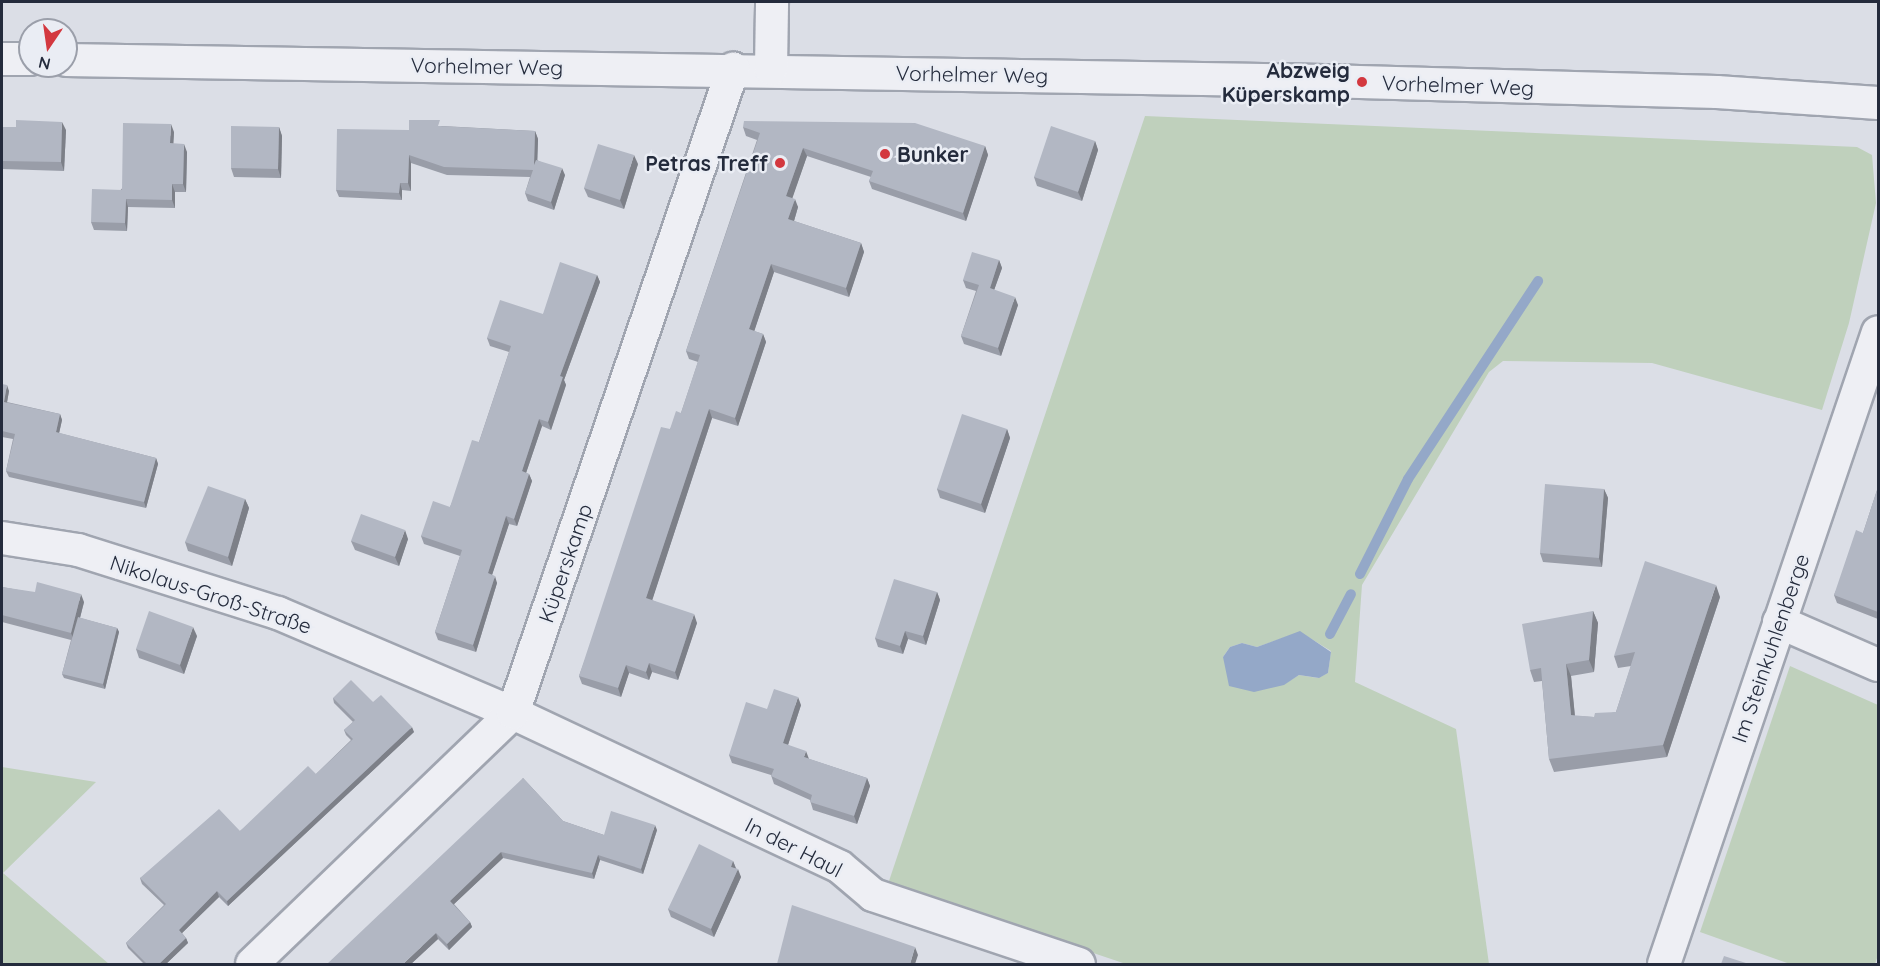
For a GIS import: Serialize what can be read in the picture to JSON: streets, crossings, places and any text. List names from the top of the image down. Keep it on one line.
{"streets":{"street":["Vorhelmer Weg","Küperskamp","Nikolaus-Groß-Straße","Im Steinkuhlenberge","In der Haul"]},"crossings":[["Vorhelmer Weg","Küperskamp"],["Küperskamp","Nikolaus-Groß-Straße"],["Küperskamp","In der Haul"],["Nikolaus-Groß-Straße","In der Haul"]],"places":["Abzweig Küperskamp","Bunker","Petras Treff"],"north":"bottom"}
